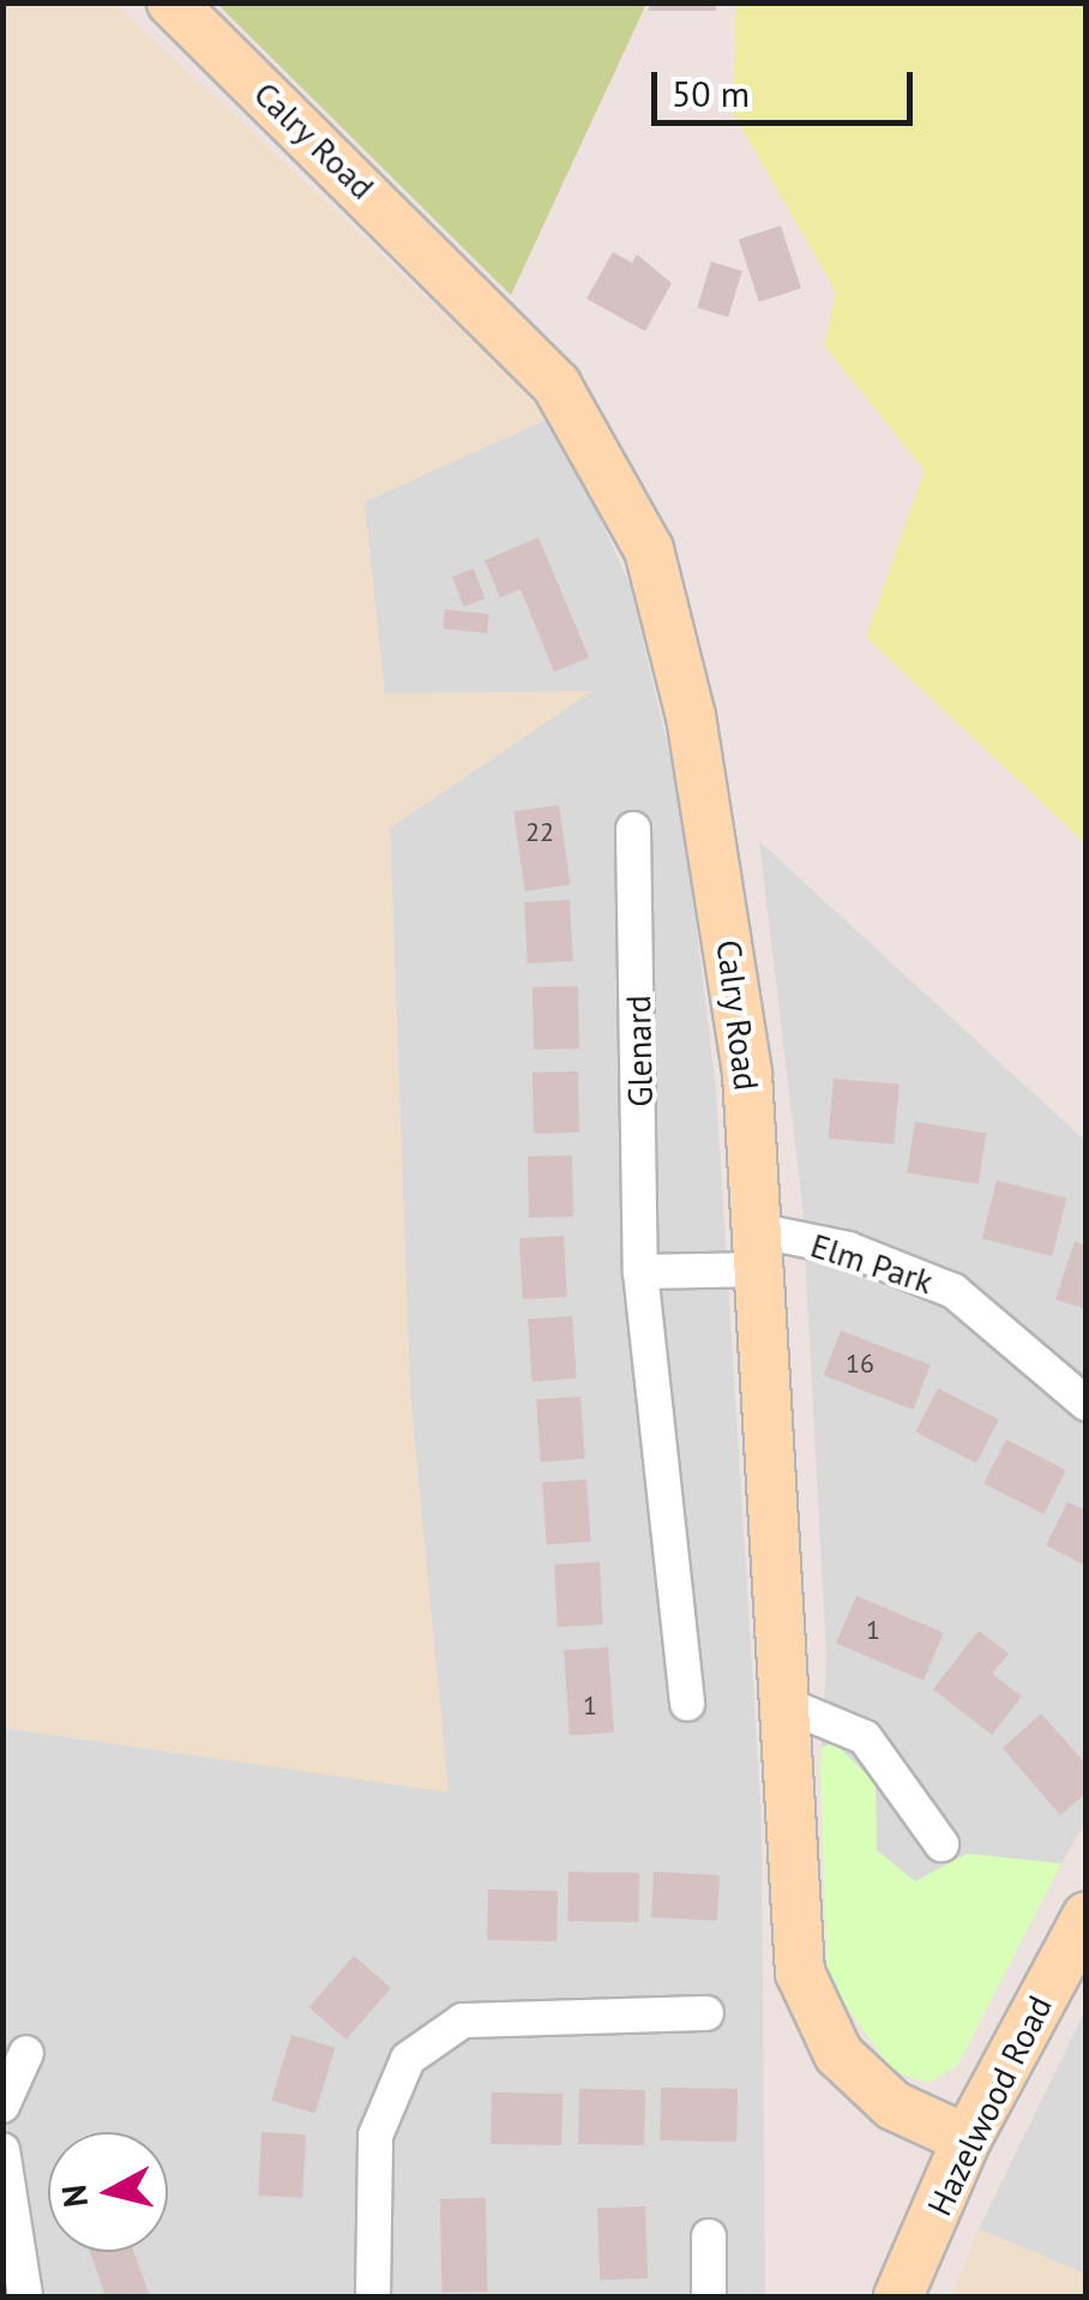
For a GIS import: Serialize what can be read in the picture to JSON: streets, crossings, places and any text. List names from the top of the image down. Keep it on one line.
{"streets":{"main road":["Calry Road","Hazelwood Road"],"street":["Glenard","Elm Park"]},"crossings":[["Calry Road","Elm Park"],["Calry Road","Hazelwood Road"]],"house_numbers":["22","16","1","1"],"scale_bar":"50 m","north":"left"}
